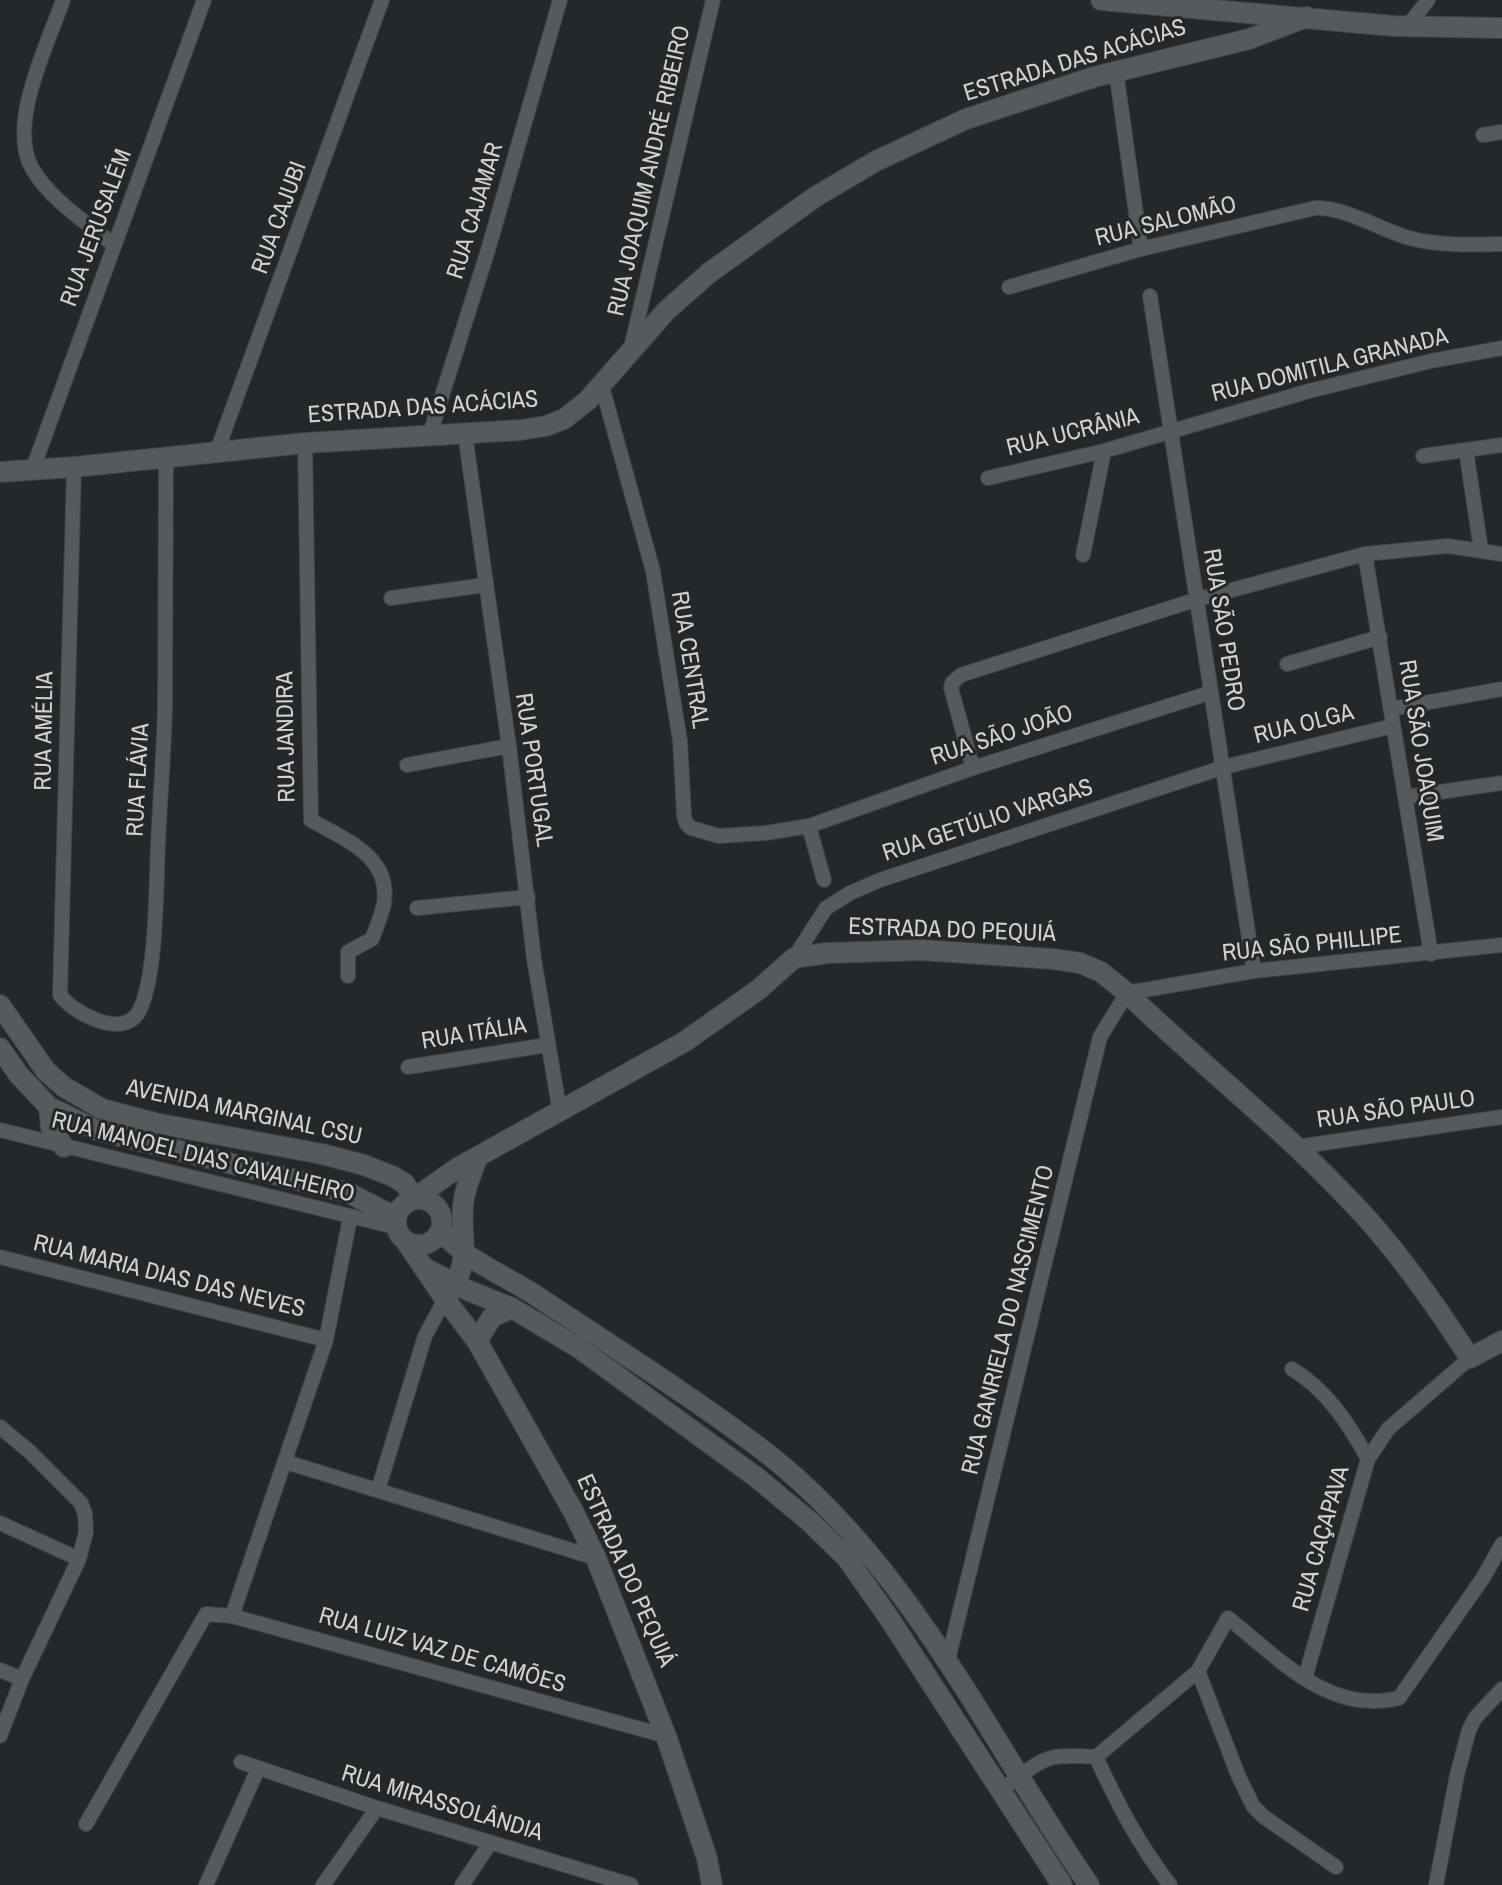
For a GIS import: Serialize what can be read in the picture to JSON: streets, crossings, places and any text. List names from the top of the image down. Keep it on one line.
{"streets":{"main road":["ESTRADA DAS ACÁCIAS","ESTRADA DO PEQUIÁ","AVENIDA MARGINAL CSU"],"street":["RUA JOAQUIM ANDRÉ RIBEIRO","RUA CAJAMAR","RUA CAJUBI","RUA SALOMÃO","RUA JERUSALÉM","RUA DOMITILA GRANADA","RUA UCRÂNIA","RUA SÃO PEDRO","RUA CENTRAL","RUA OLGA","RUA AMÉLIA","RUA SÃO JOÃO","RUA JANDIRA","RUA SÃO JOAQUIM","RUA PORTUGAL","RUA FLÁVIA","RUA GETÚLIO VARGAS","RUA SÃO PHILLIPE","RUA ITÁLIA","RUA SÃO PAULO","RUA MANOEL DIAS CAVALHEIRO","RUA MARIA DIAS DAS NEVES","RUA GANRIELA DO NASCIMENTO","RUA CAÇAPAVA","RUA LUIZ VAZ DE CAMÕES","RUA MIRASSOLÂNDIA"]},"crossings":[["ESTRADA DAS ACÁCIAS","RUA JOAQUIM ANDRÉ RIBEIRO"],["ESTRADA DAS ACÁCIAS","RUA CAJAMAR"],["ESTRADA DAS ACÁCIAS","RUA CAJUBI"],["ESTRADA DAS ACÁCIAS","RUA JERUSALÉM"],["ESTRADA DAS ACÁCIAS","RUA CENTRAL"],["ESTRADA DAS ACÁCIAS","RUA AMÉLIA"],["ESTRADA DAS ACÁCIAS","RUA JANDIRA"],["ESTRADA DAS ACÁCIAS","RUA PORTUGAL"],["ESTRADA DAS ACÁCIAS","RUA FLÁVIA"],["RUA DOMITILA GRANADA","RUA UCRÂNIA"],["RUA DOMITILA GRANADA","RUA SÃO PEDRO"],["RUA UCRÂNIA","RUA SÃO PEDRO"],["RUA SÃO PEDRO","RUA OLGA"],["RUA SÃO PEDRO","RUA SÃO JOÃO"],["RUA SÃO PEDRO","RUA GETÚLIO VARGAS"],["RUA SÃO PEDRO","RUA SÃO PHILLIPE"],["RUA CENTRAL","RUA SÃO JOÃO"],["RUA OLGA","RUA SÃO JOAQUIM"],["RUA OLGA","RUA GETÚLIO VARGAS"],["RUA AMÉLIA","RUA FLÁVIA"],["RUA SÃO JOAQUIM","RUA SÃO PHILLIPE"],["RUA PORTUGAL","RUA ITÁLIA"],["RUA GETÚLIO VARGAS","ESTRADA DO PEQUIÁ"],["ESTRADA DO PEQUIÁ","RUA SÃO PHILLIPE"],["ESTRADA DO PEQUIÁ","RUA SÃO PAULO"],["ESTRADA DO PEQUIÁ","RUA GANRIELA DO NASCIMENTO"],["ESTRADA DO PEQUIÁ","RUA CAÇAPAVA"],["ESTRADA DO PEQUIÁ","RUA LUIZ VAZ DE CAMÕES"],["RUA SÃO PHILLIPE","RUA GANRIELA DO NASCIMENTO"],["AVENIDA MARGINAL CSU","RUA MANOEL DIAS CAVALHEIRO"]]}
